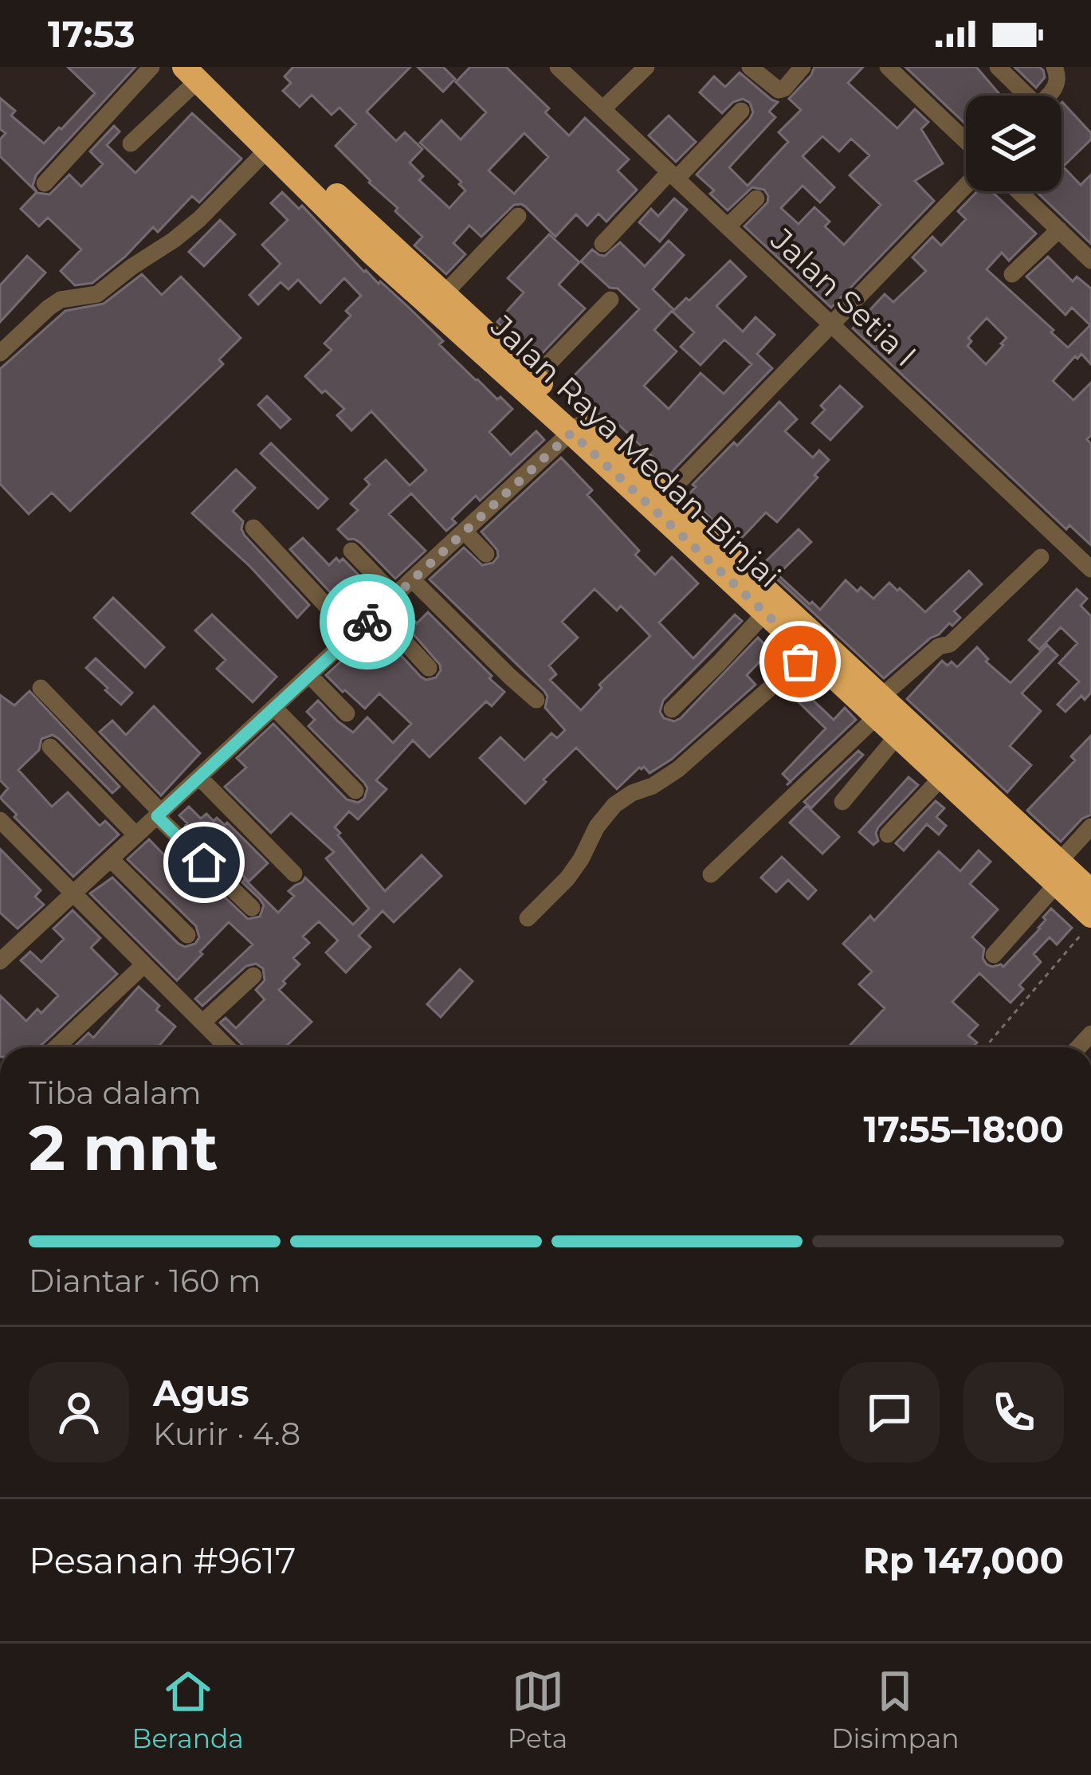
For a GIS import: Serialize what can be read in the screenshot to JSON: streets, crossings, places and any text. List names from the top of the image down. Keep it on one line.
{"streets":{"highway":["Jalan Raya Medan-Binjai"],"street":["Jalan Setia I"]},"page":{"status":"17:53","heading":["2 mnt","Tiba dalam","17:55–18:00"],"panel":["Agus","Kurir · 4.8","Pesanan #9617","Rp 147,000"],"bar":"Diantar · 160 m","tabs":["Beranda","Peta","Disimpan"]}}
